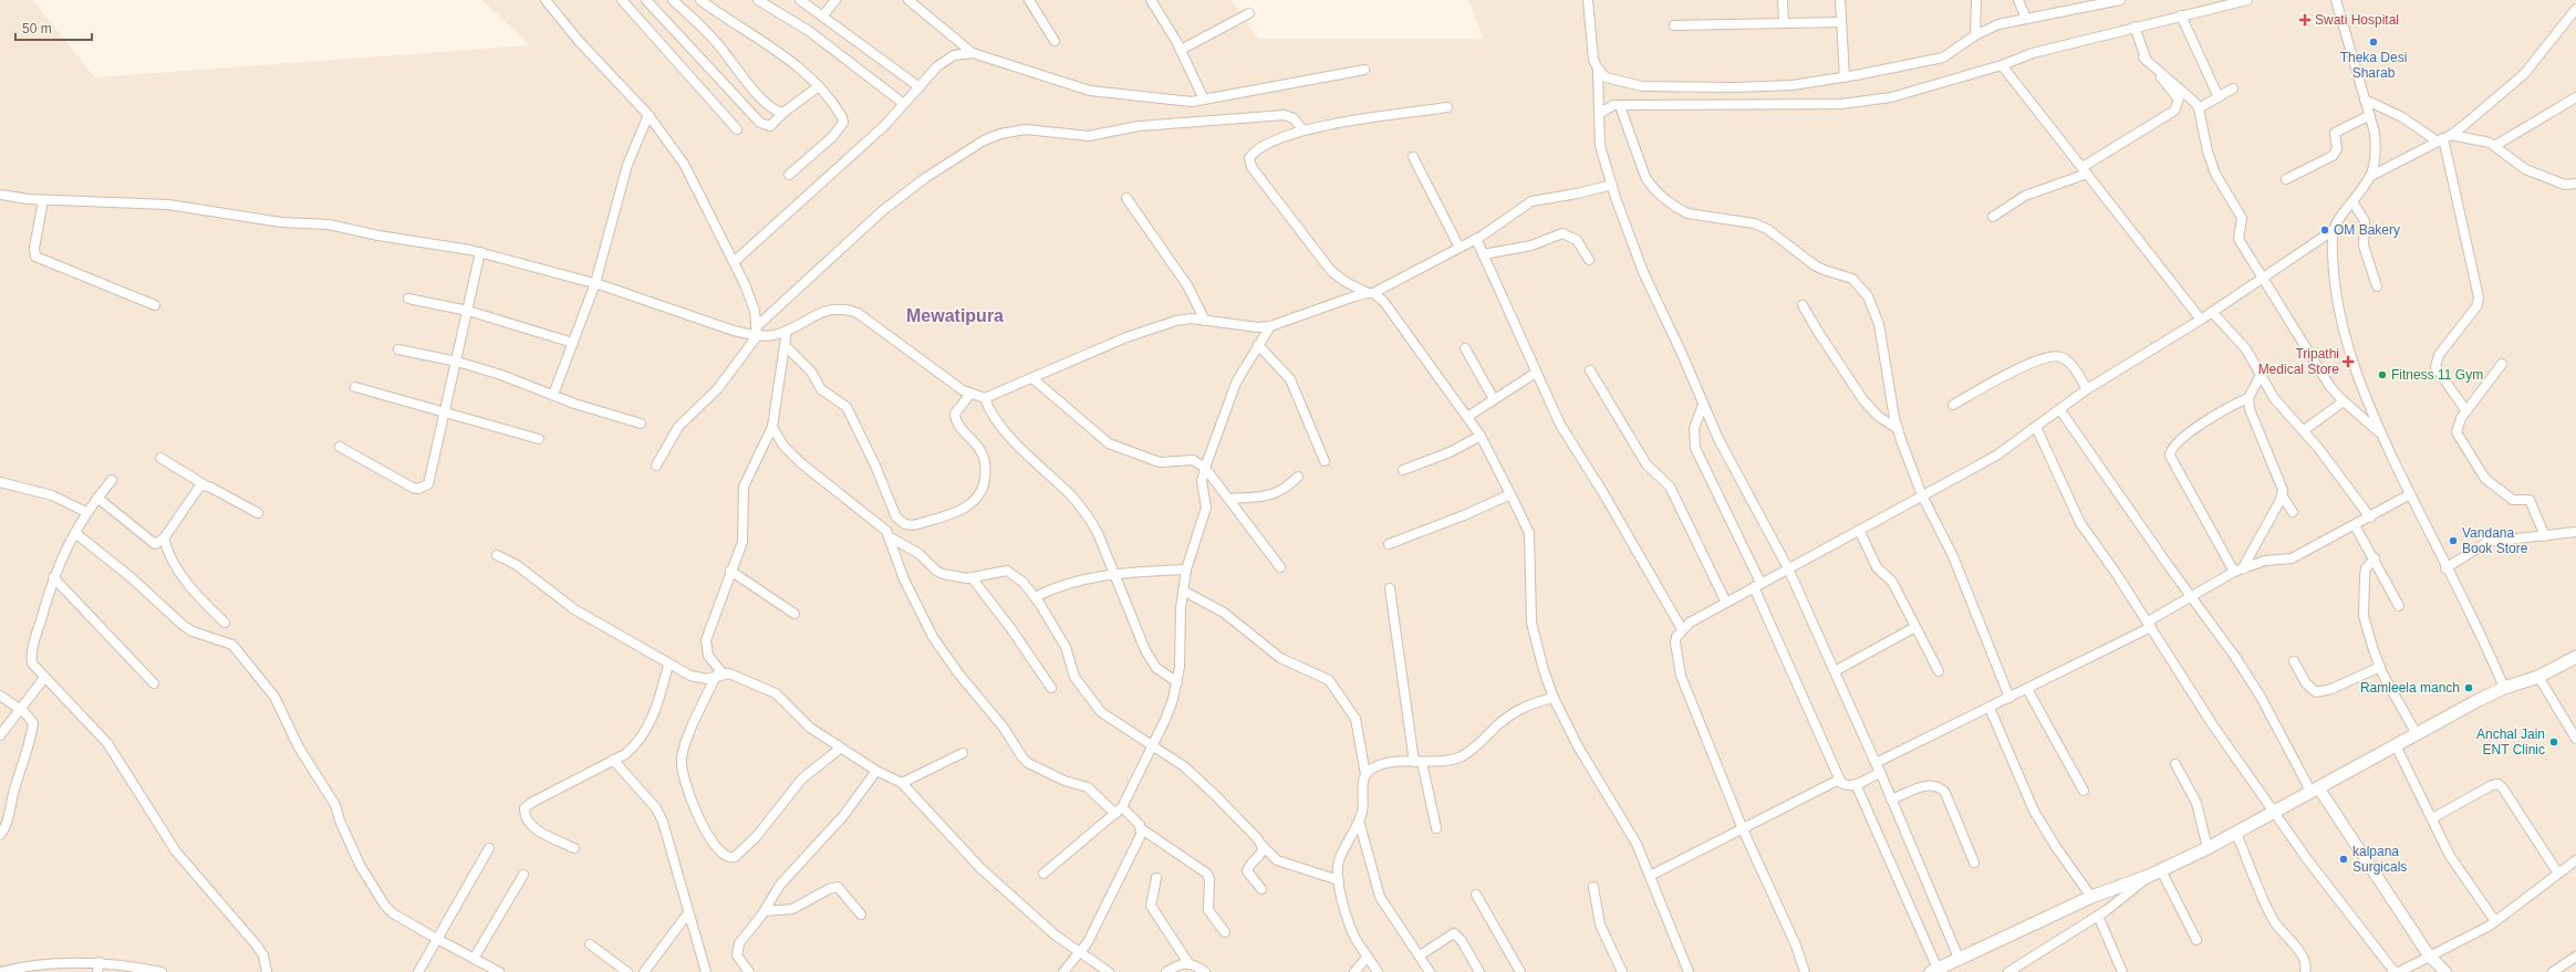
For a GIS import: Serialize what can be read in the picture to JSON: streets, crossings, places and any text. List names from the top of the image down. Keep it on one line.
{"districts":["Mewatipura"],"places":{"health":["Swati Hospital","Tripathi Medical Store"],"other":["Theka Desi Sharab","OM Bakery","Fitness 11 Gym","Vandana Book Store","Ramleela manch","Anchal Jain ENT Clinic","kalpana Surgicals"]},"scale_bar":"50 m"}
